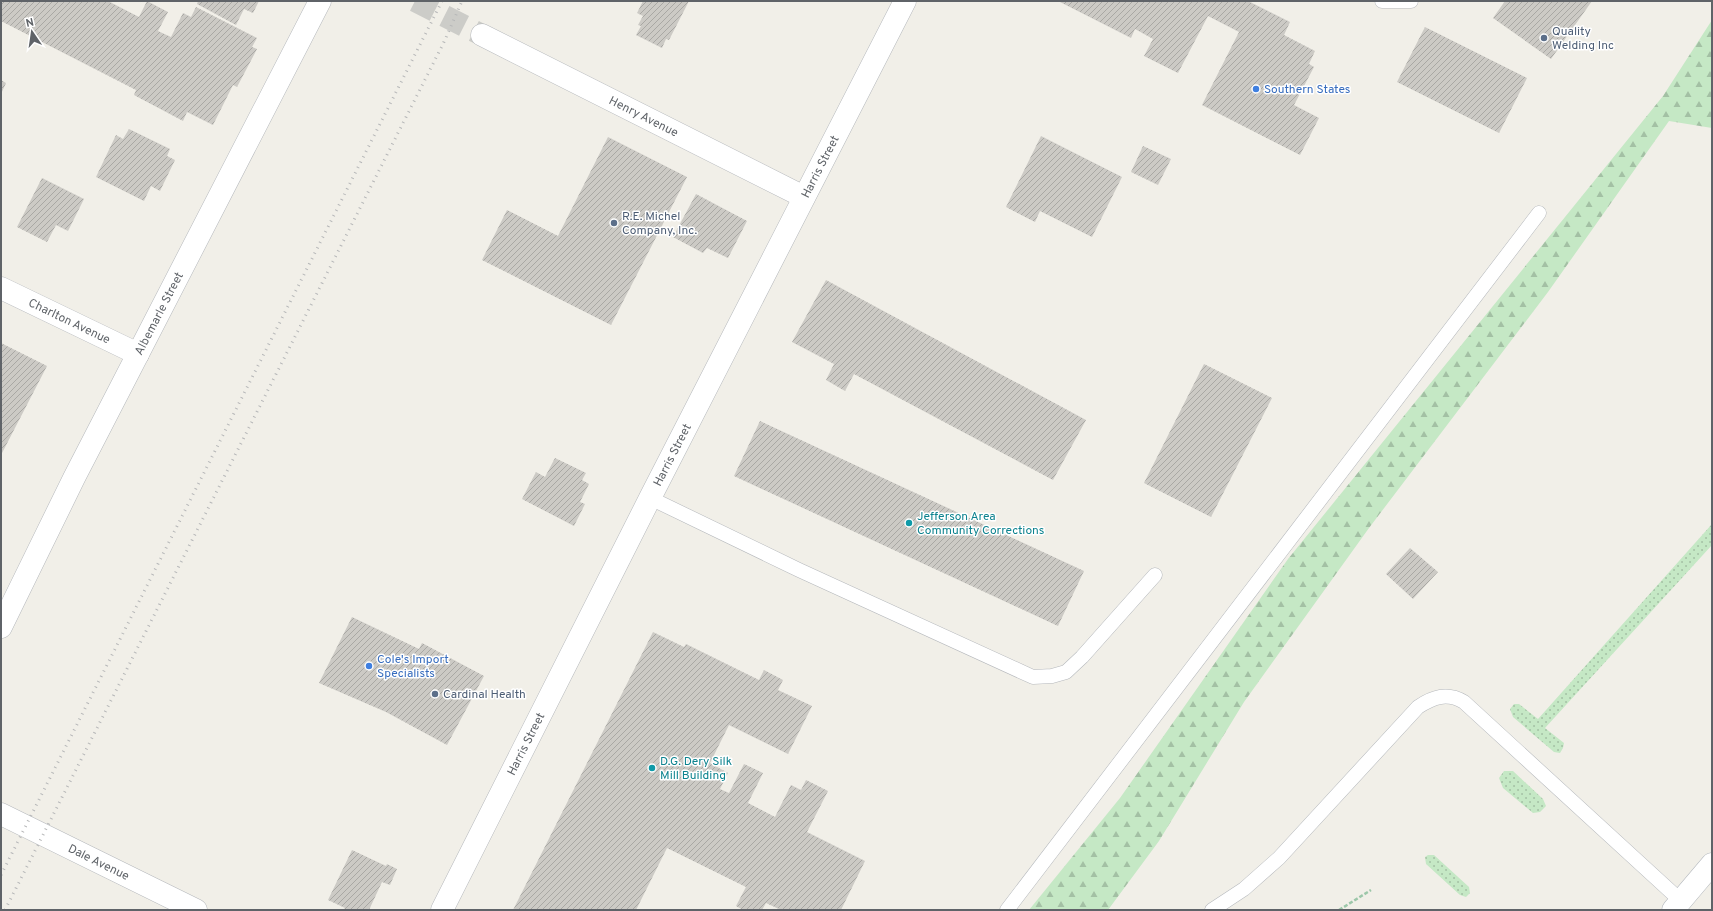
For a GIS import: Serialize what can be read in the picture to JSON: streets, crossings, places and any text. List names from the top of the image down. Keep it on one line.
{"streets":{"street":["Henry Avenue","Harris Street","Albemarle Street","Charlton Avenue","Dale Avenue"]},"crossings":[["Henry Avenue","Harris Street"],["Albemarle Street","Charlton Avenue"]],"places":["Quality Welding Inc","Southern States","R.E. Michel Company, Inc.","Jefferson Area Community Corrections","Cole's Import Specialists","Cardinal Health","D.G. Dery Silk Mill Building"],"north":"top"}
